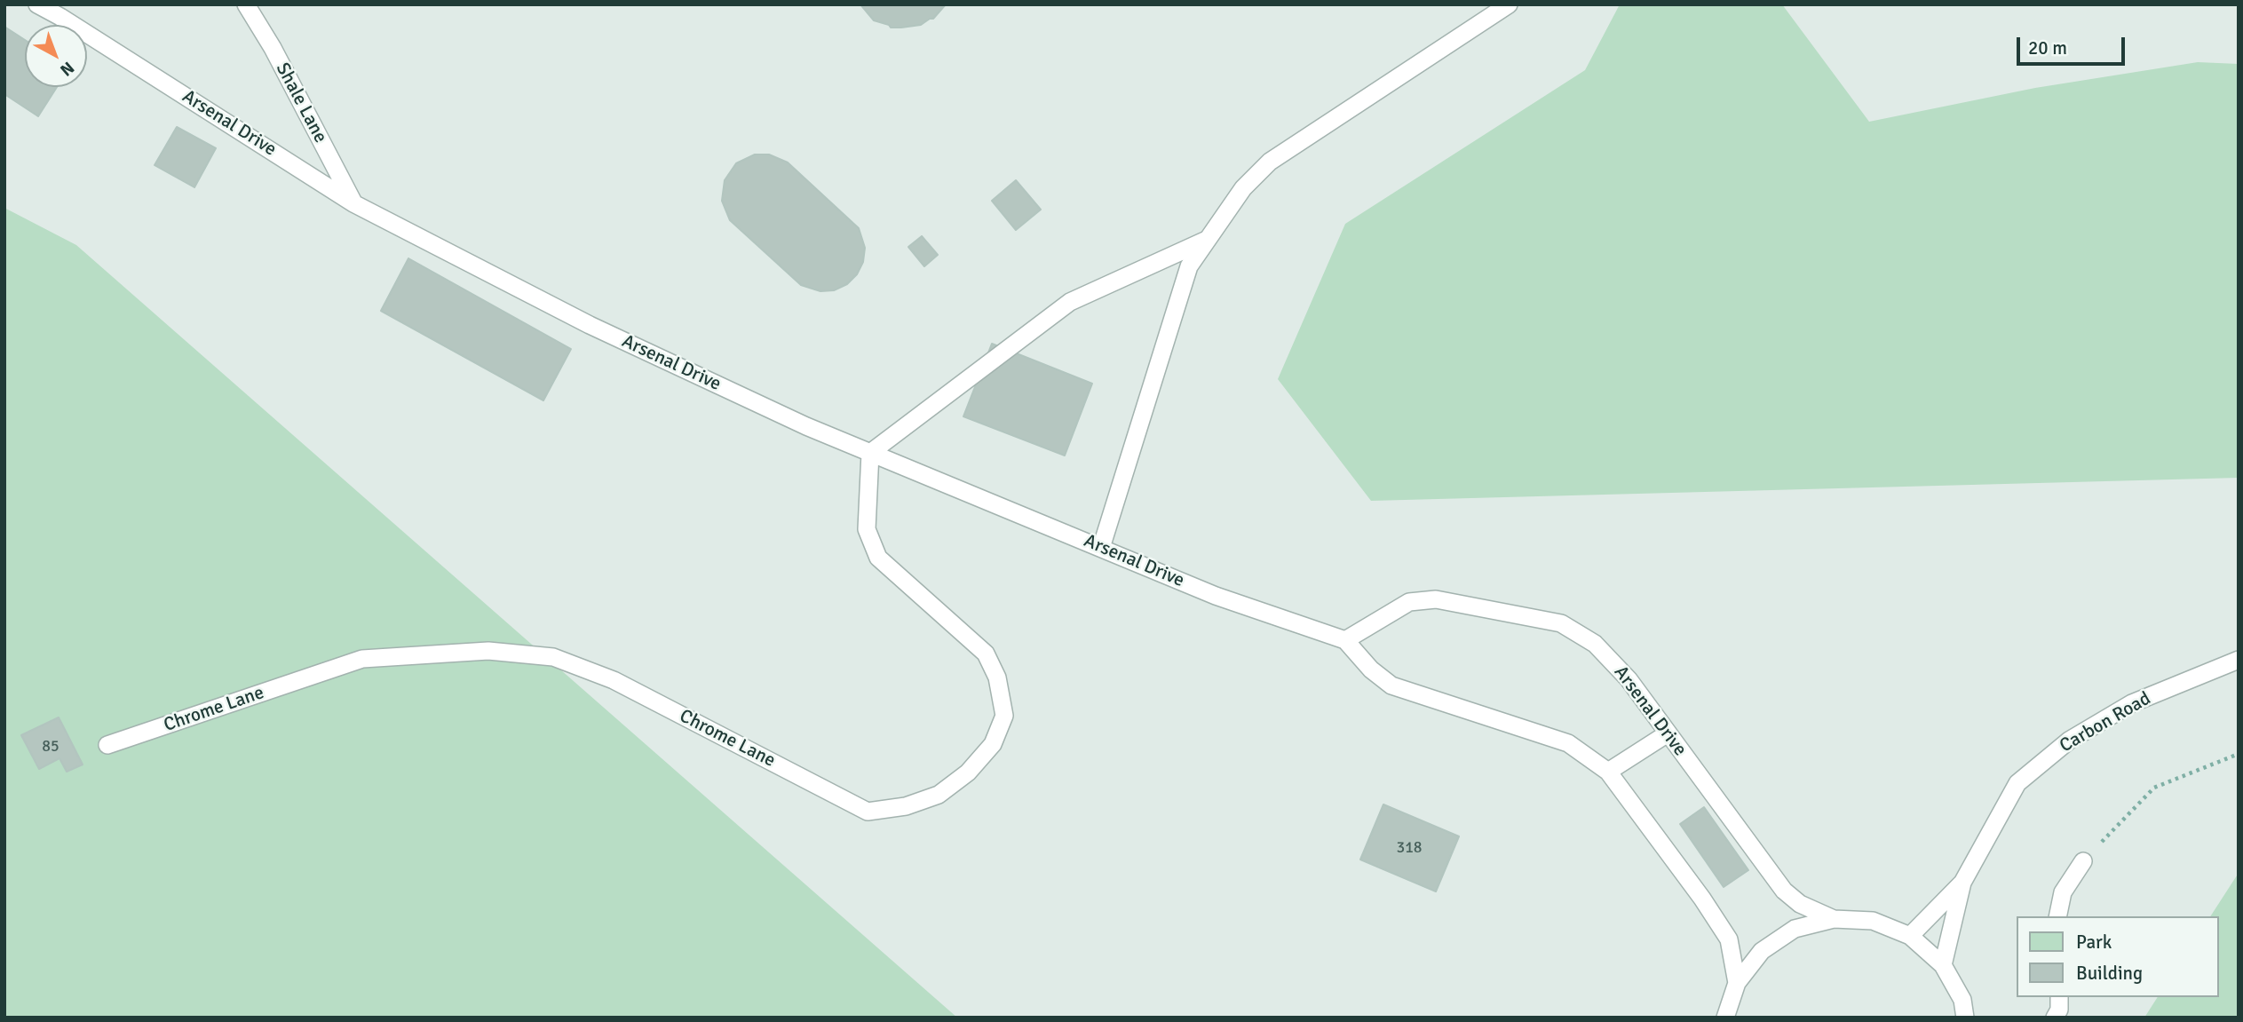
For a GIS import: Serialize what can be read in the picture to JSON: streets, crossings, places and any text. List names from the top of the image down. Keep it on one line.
{"streets":{"lane":["Shale Lane","Arsenal Drive","Chrome Lane","Carbon Road"]},"crossings":[["Shale Lane","Arsenal Drive"],["Arsenal Drive","Chrome Lane"]],"house_numbers":["85","318"],"legend":["Park","Building"],"scale_bar":"20 m","north":"bottom right"}
